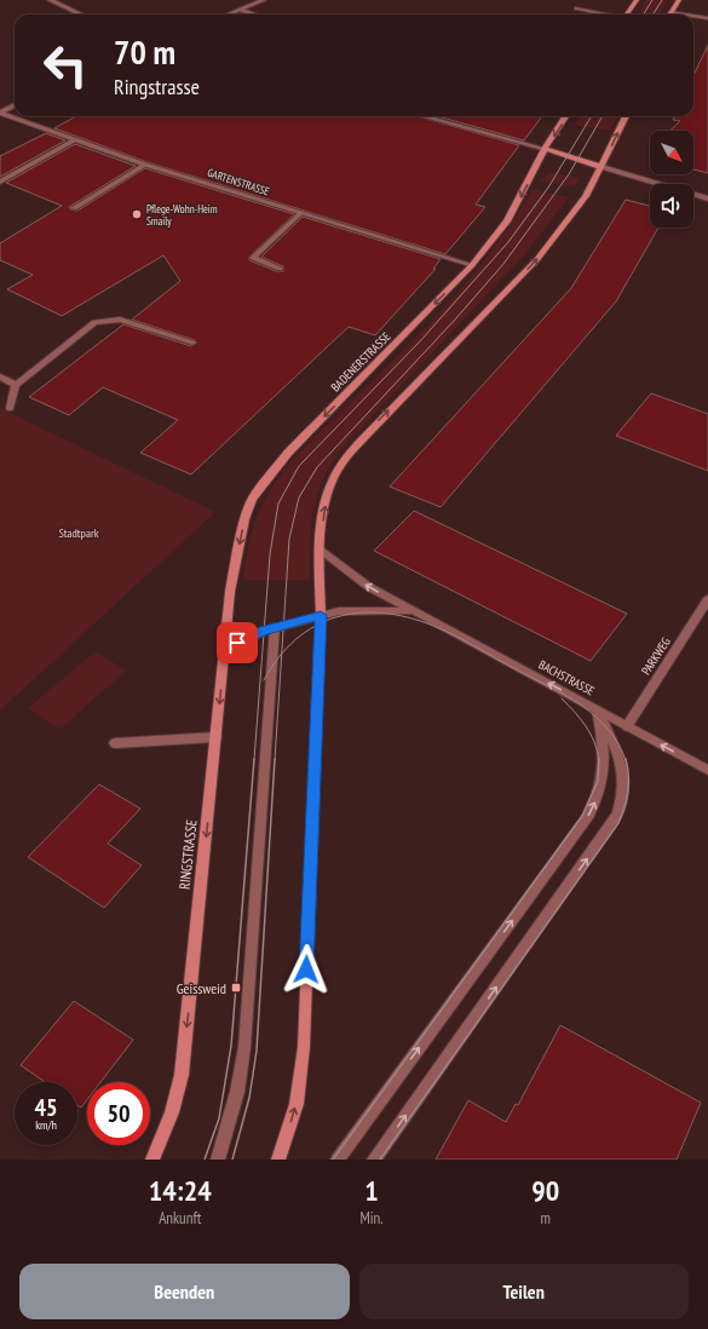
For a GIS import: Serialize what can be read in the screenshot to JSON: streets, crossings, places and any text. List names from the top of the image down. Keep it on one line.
{"streets":{"main road":["BADENERSTRASSE","RINGSTRASSE"],"street":["GARTENSTRASSE","PARKWEG","BACHSTRASSE"]},"crossings":[["GARTENSTRASSE","BADENERSTRASSE"],["BADENERSTRASSE","RINGSTRASSE"],["PARKWEG","BACHSTRASSE"]],"one_way":["BACHSTRASSE","RINGSTRASSE"],"parks":["Stadtpark"],"places":{"other":["Pflege-Wohn-Heim Smaily"],"transit":["Geissweid"]},"north":"bottom right","page":{"turn":["70 m","Ringstrasse"],"speed":"45 km/h","limit":"50","eta":["14:24","Ankunft","1","Min.","90","m"],"buttons":["Beenden","Teilen"]}}
